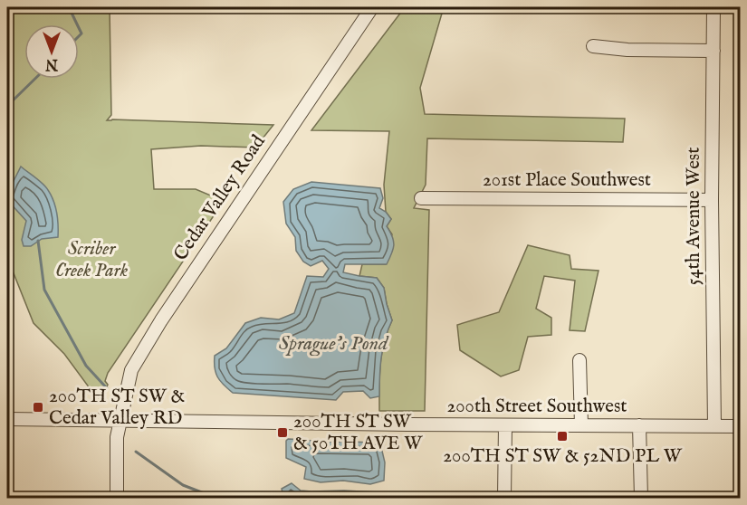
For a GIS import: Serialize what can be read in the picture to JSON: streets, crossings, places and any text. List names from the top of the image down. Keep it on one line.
{"streets":{"street":["201st Place Southwest","Cedar Valley Road","54th Avenue West","200th Street Southwest"]},"crossings":[["201st Place Southwest","54th Avenue West"],["Cedar Valley Road","200th Street Southwest"],["54th Avenue West","200th Street Southwest"]],"water":["Sprague's Pond"],"parks":["Scriber Creek Park"],"places":{"transit":["200TH ST SW & Cedar Valley RD","200TH ST SW & 50TH AVE W","200TH ST SW & 52ND PL W"]},"north":"bottom"}
